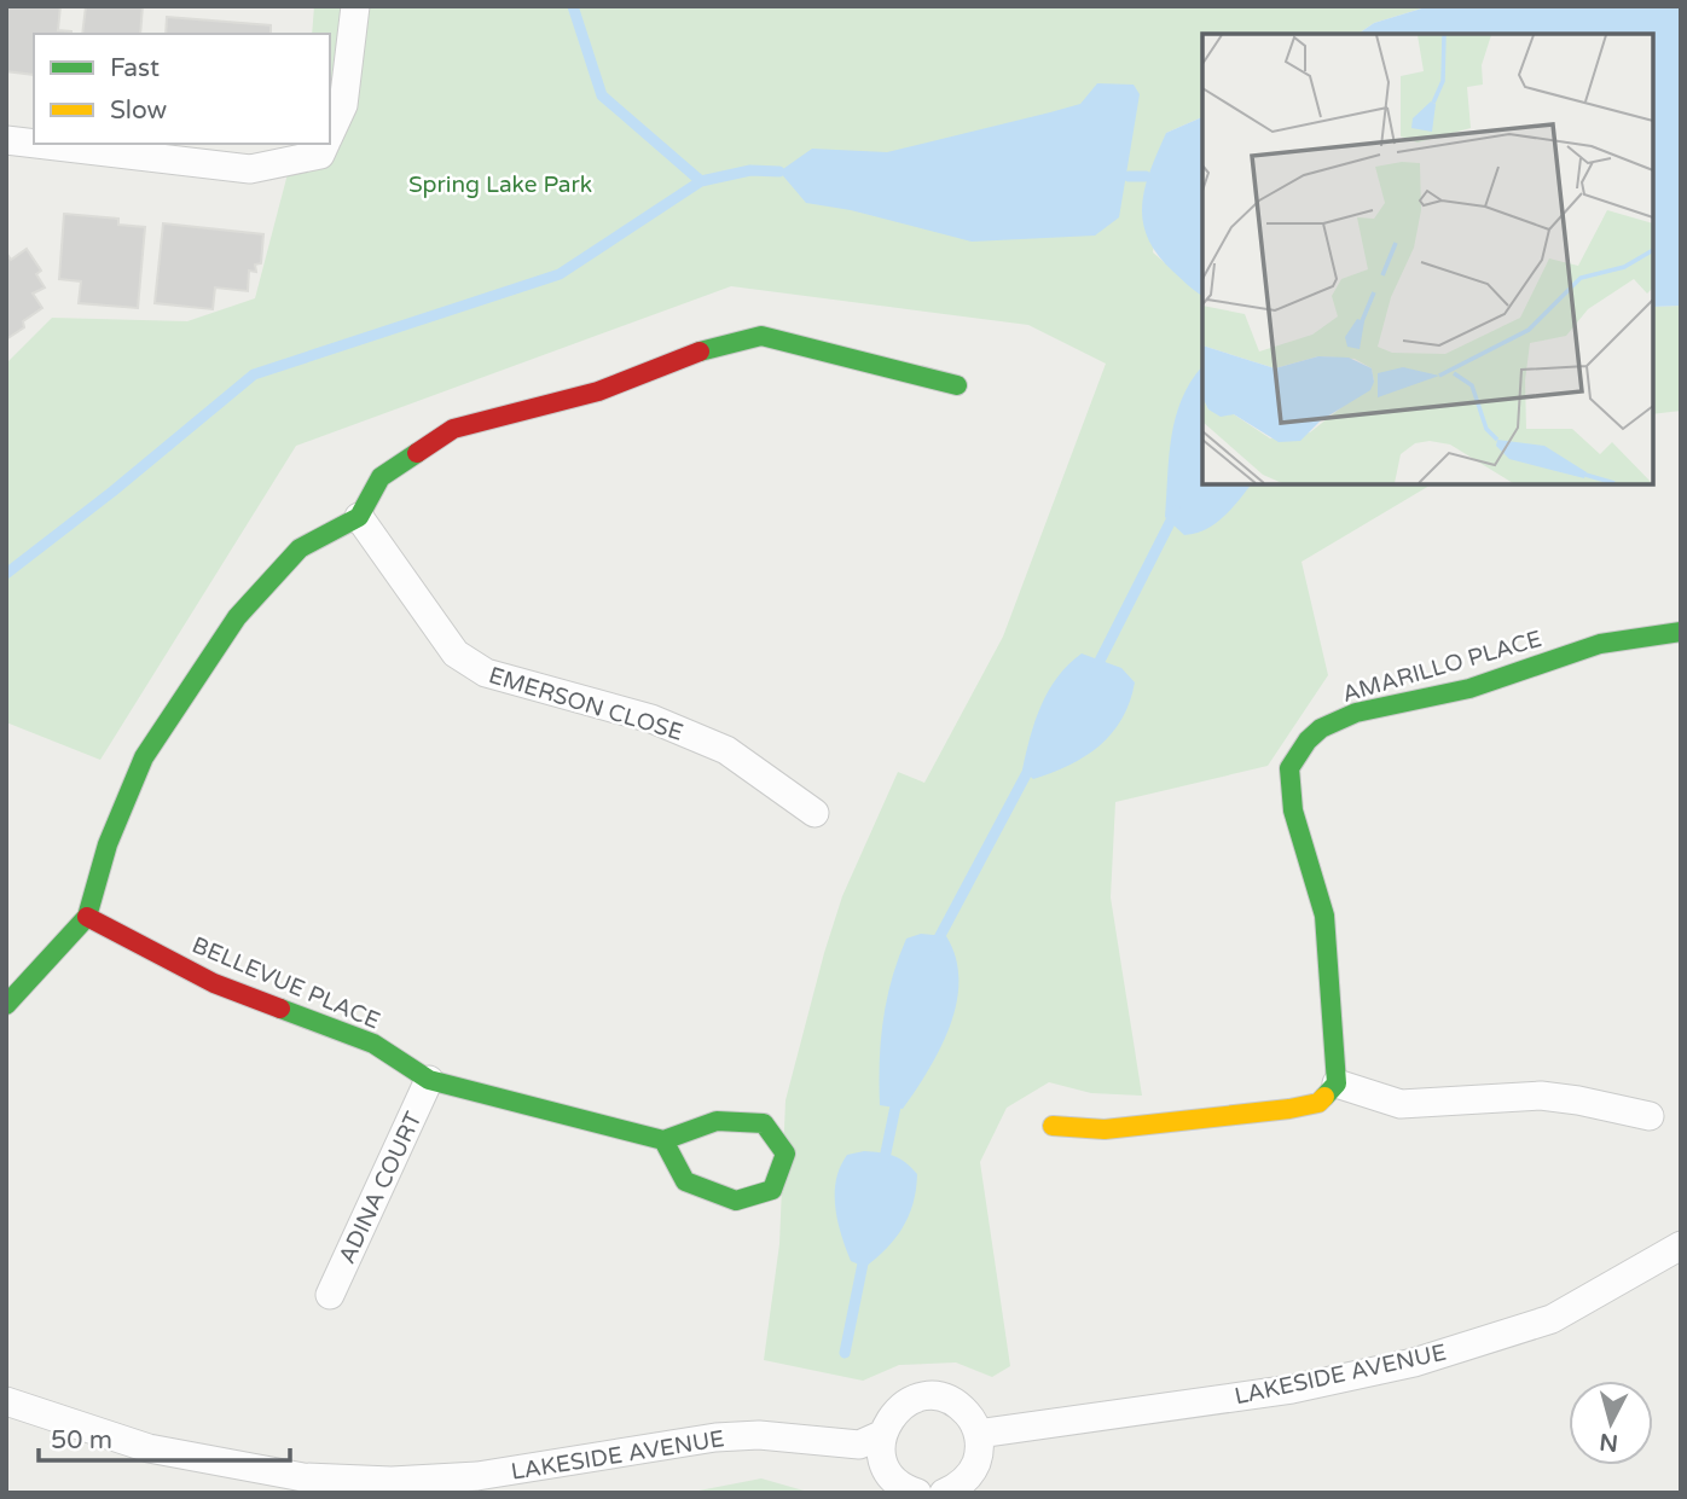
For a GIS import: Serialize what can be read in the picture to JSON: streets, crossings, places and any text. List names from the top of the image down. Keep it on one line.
{"streets":{"street":["AMARILLO PLACE","EMERSON CLOSE","BELLEVUE PLACE","ADINA COURT","LAKESIDE AVENUE"]},"crossings":[["BELLEVUE PLACE","ADINA COURT"]],"parks":["Spring Lake Park"],"legend":["Fast","Slow"],"scale_bar":"50 m","north":"bottom"}
